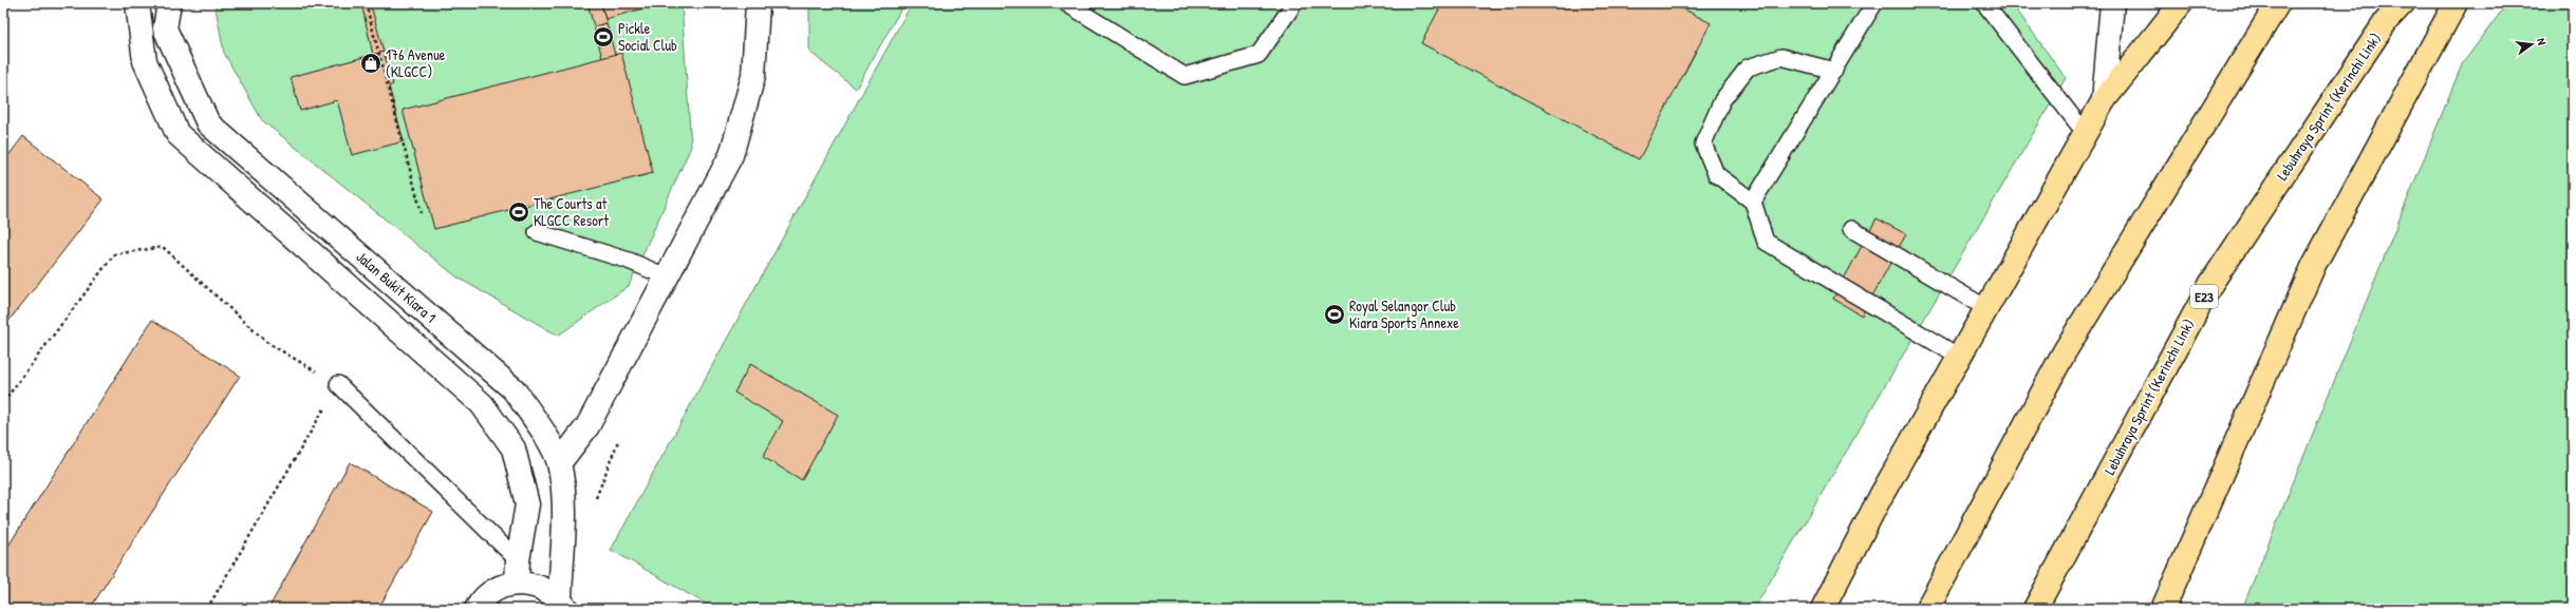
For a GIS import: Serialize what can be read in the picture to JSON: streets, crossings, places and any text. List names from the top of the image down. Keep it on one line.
{"streets":{"highway":["Lebuhraya Sprint (Kerinchi Link)","E23"],"street":["Jalan Bukit Kiara 1"]},"places":{"sports":["Pickle Social Club","The Courts at KLGCC Resort","Royal Selangor Club Kiara Sports Annexe"],"shop":["176 Avenue (KLGCC)"]},"north":"right"}
